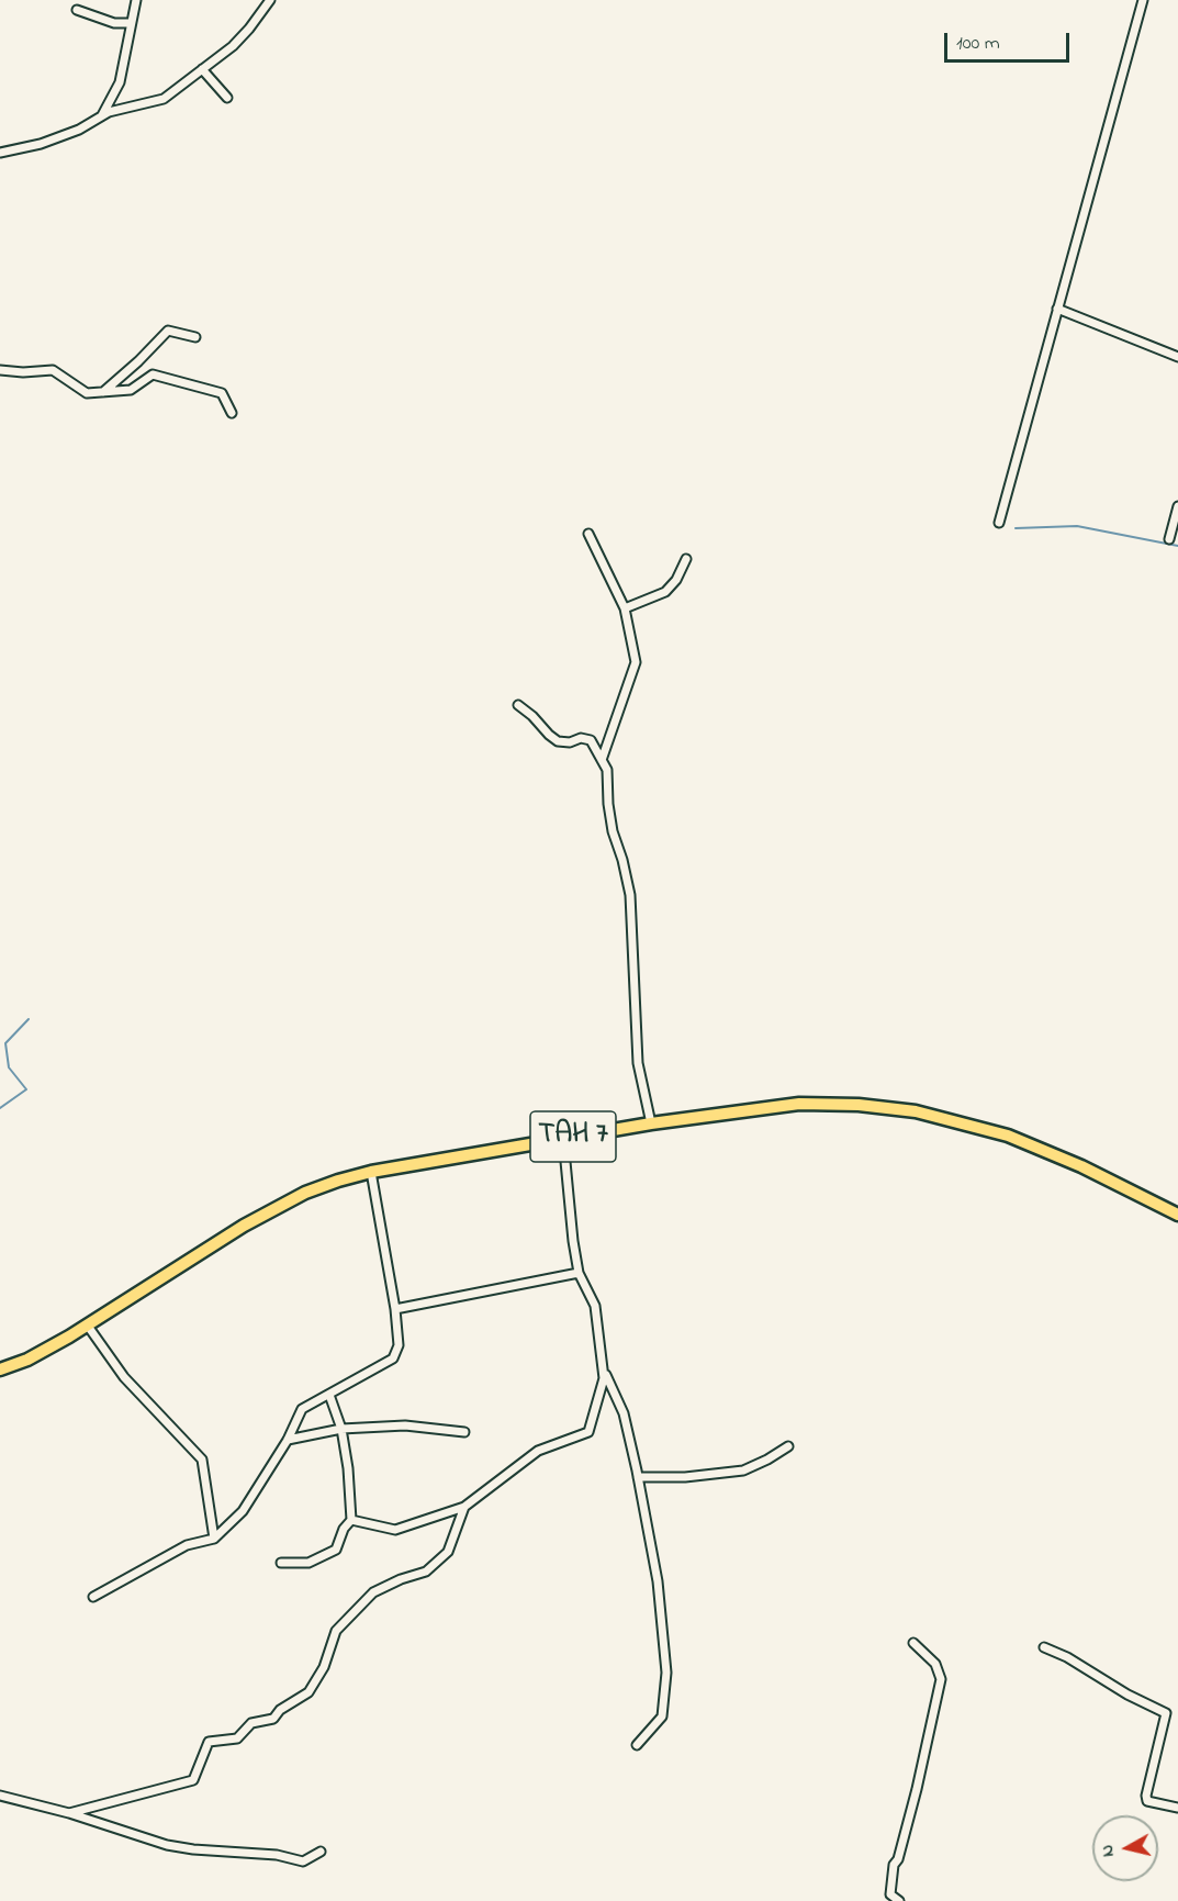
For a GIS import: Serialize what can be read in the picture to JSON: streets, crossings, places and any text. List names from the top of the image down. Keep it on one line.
{"streets":{"highway":["TAH 7"]},"scale_bar":"100 m","north":"left"}
